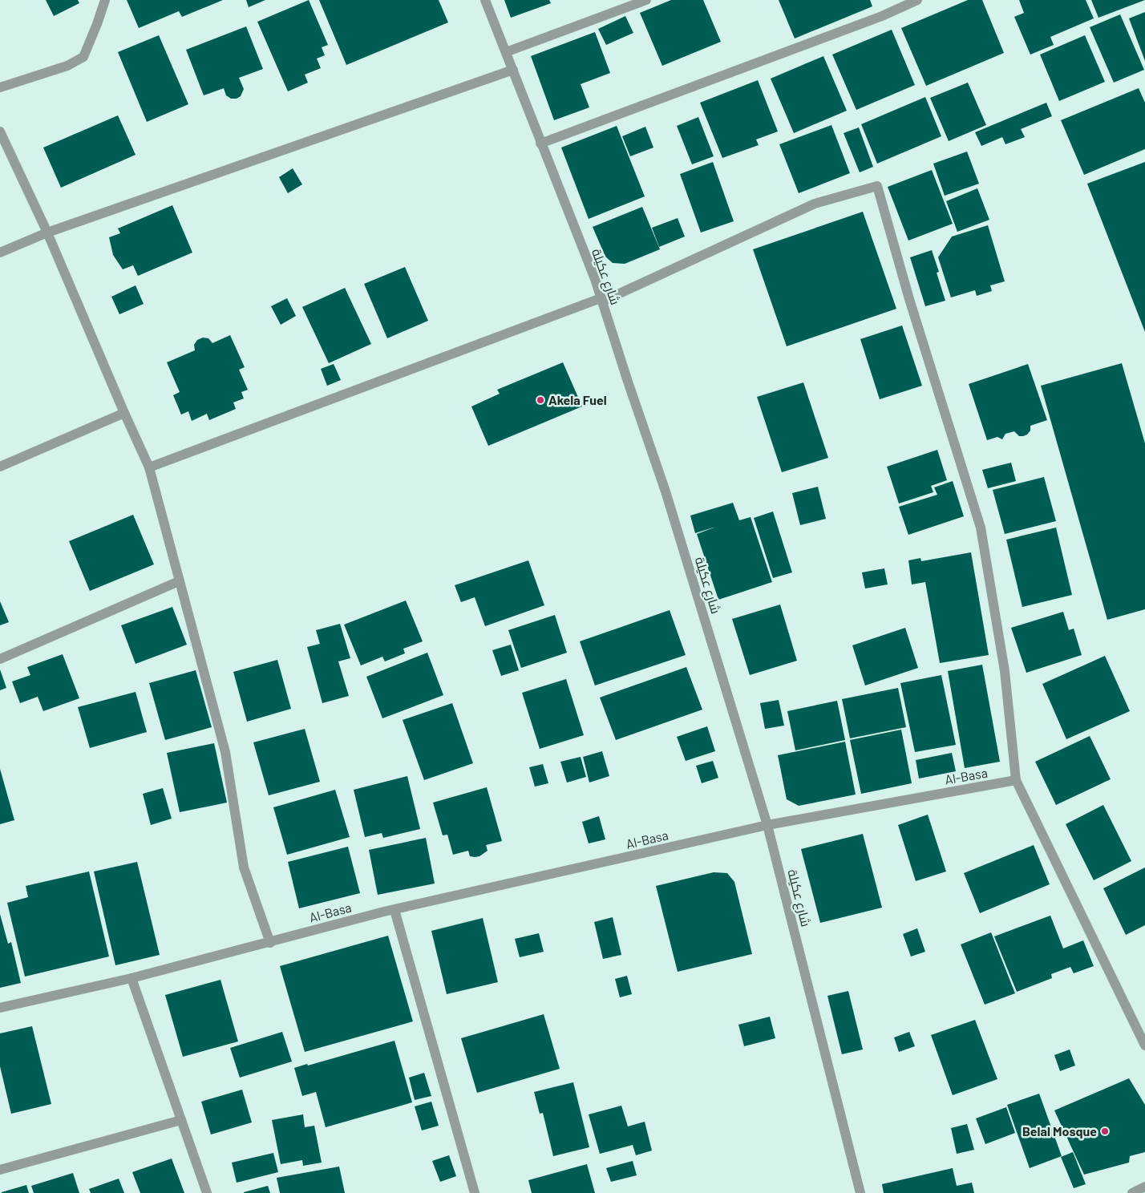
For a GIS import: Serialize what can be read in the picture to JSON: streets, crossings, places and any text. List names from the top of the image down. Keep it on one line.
{"streets":{"street":["شارع عكيلة","Al-Basa"]},"crossings":[["شارع عكيلة","Al-Basa"]],"places":["Akela Fuel","Belal Mosque"]}
